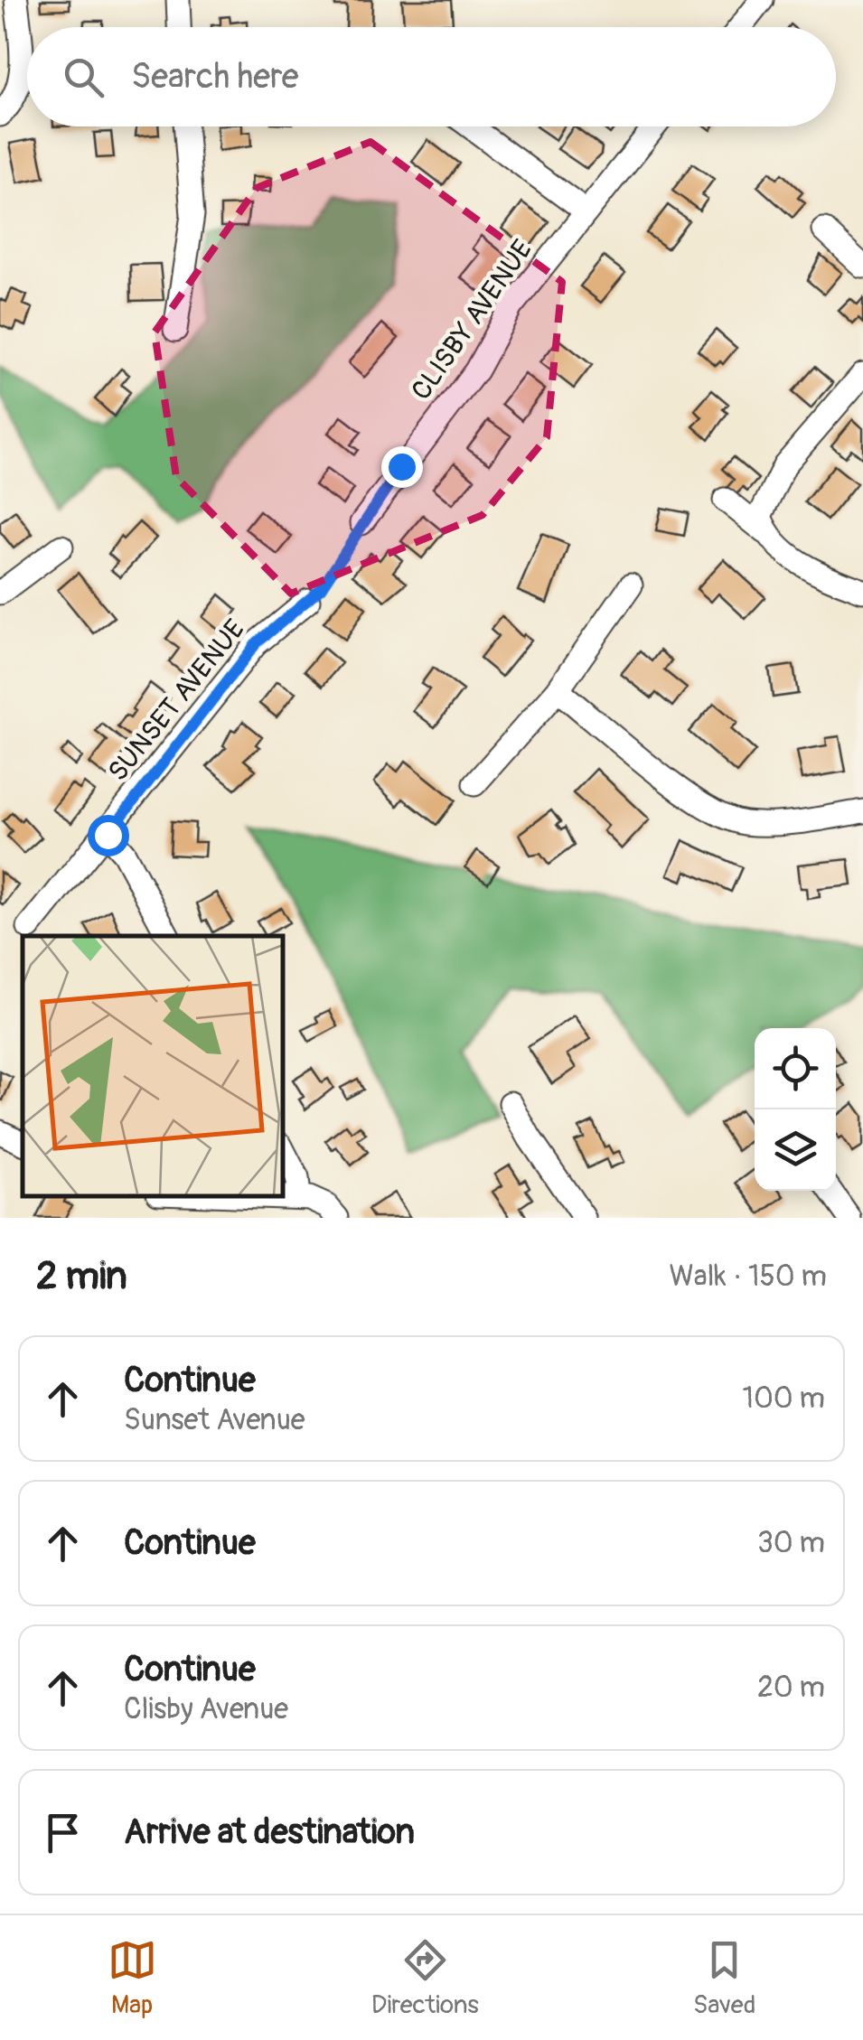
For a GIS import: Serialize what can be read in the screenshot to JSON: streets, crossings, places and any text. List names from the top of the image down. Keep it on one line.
{"streets":{"street":["CLISBY AVENUE","SUNSET AVENUE"]},"page":{"search":"Search here","heading":["2 min","Walk · 150 m"],"list":[["Continue","Sunset Avenue","100 m"],["Continue","30 m"],["Continue","Clisby Avenue","20 m"],"Arrive at destination"],"nav":["Map","Directions","Saved"]}}
